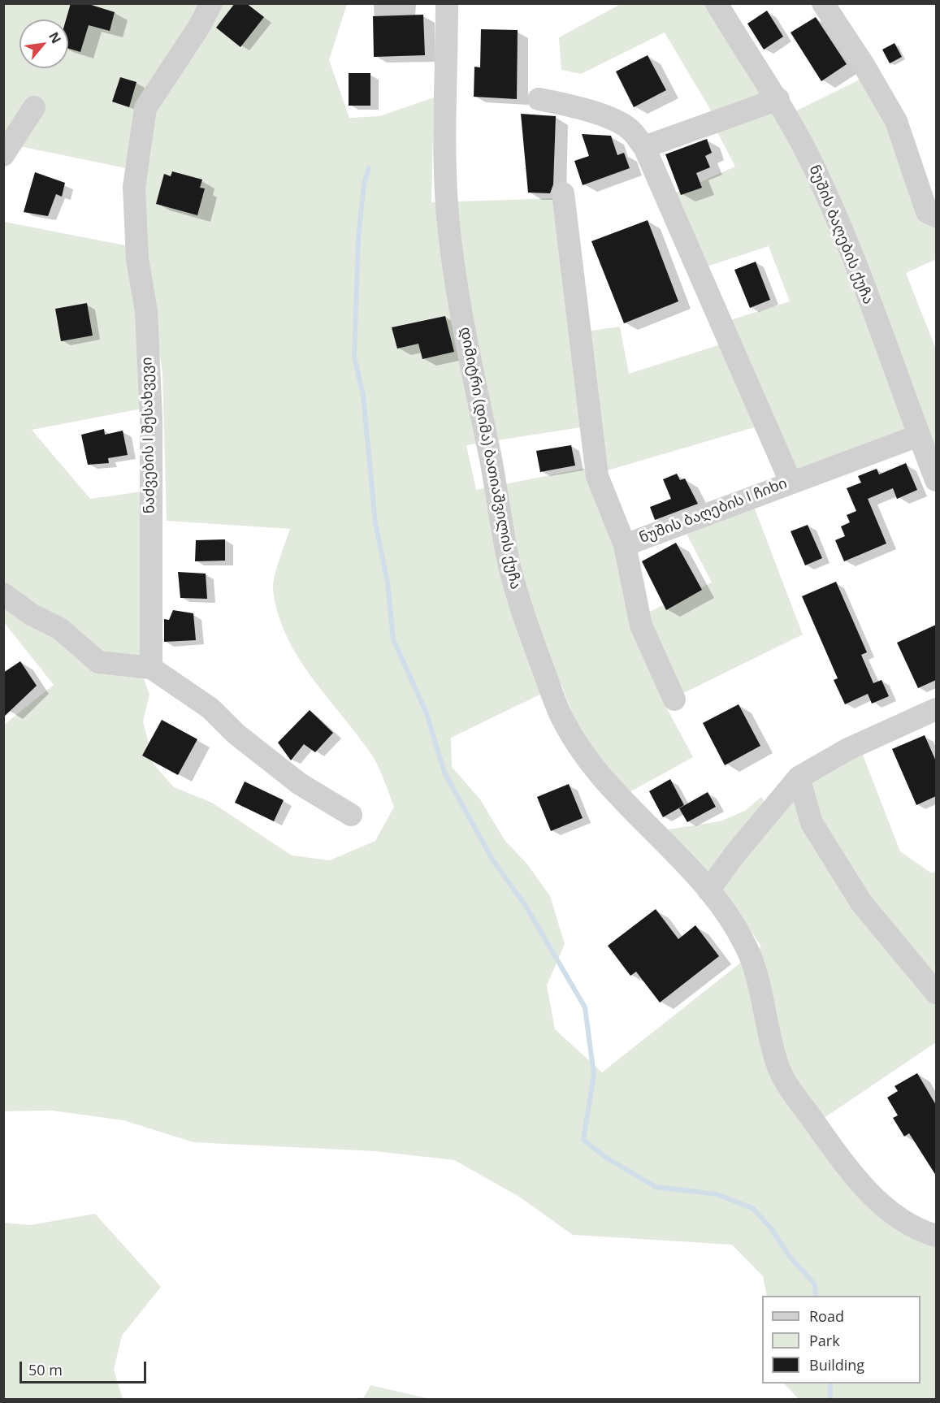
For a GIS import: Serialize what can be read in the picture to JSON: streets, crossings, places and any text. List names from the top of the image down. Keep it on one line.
{"streets":{"street":["ნუშის ბაღების ქუჩა","ნაძვების I შესახვევი","დიმიტრი (დიმა) ბათიაშვილის ქუჩა","ნუშის ბაღების I ჩიხი"]},"crossings":[["ნუშის ბაღების ქუჩა","ნუშის ბაღების I ჩიხი"]],"legend":["Road","Park","Building"],"scale_bar":"50 m","north":"top right"}
